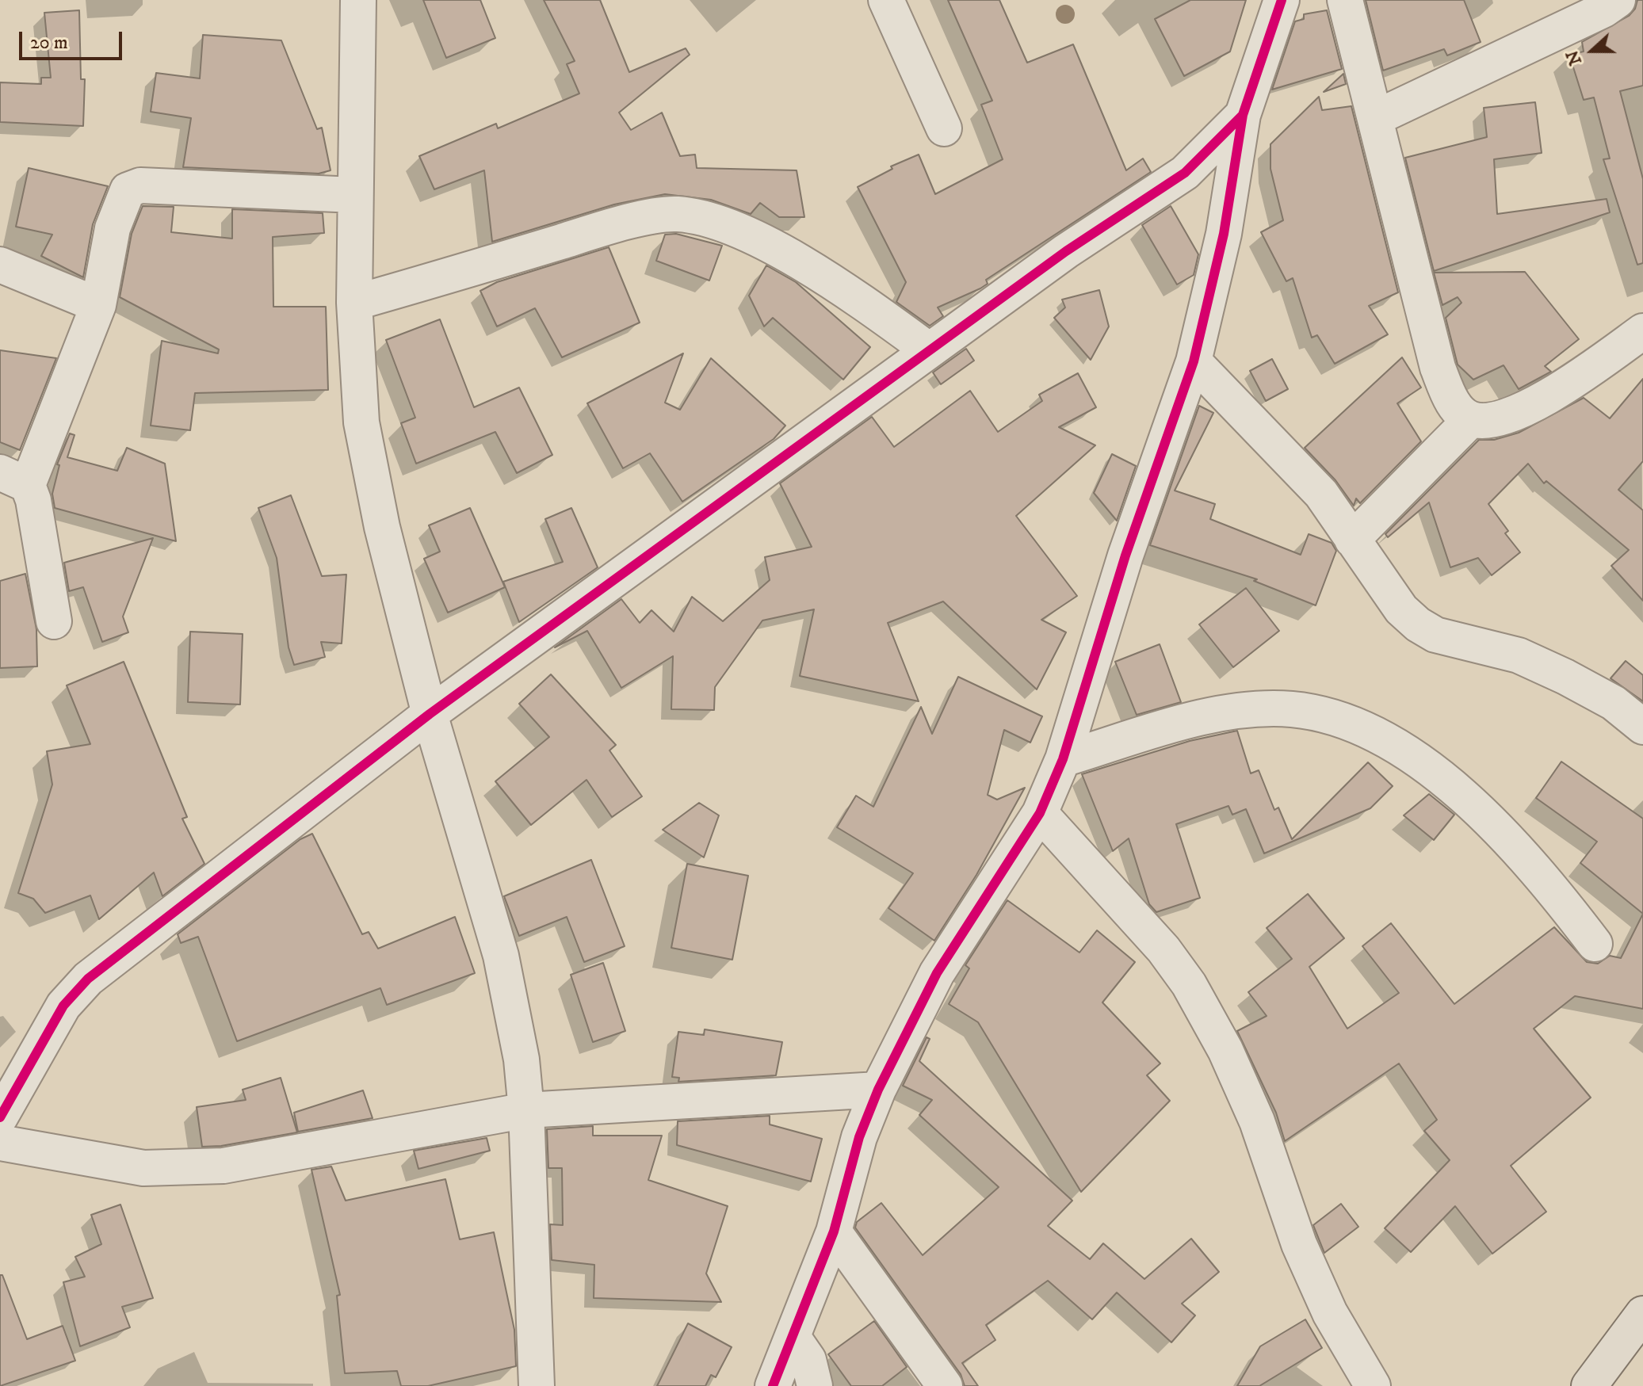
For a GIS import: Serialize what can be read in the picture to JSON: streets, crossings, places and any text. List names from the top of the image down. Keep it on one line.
{"scale_bar":"20 m","north":"left"}
